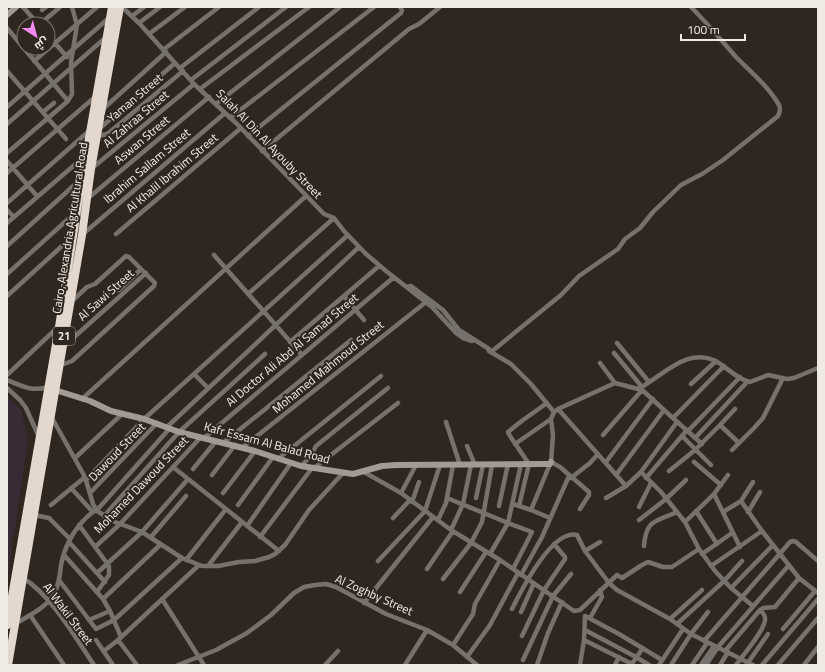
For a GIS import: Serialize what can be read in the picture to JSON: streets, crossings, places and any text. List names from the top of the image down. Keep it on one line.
{"streets":{"highway":["Cairo, Alexandria Agricultural Road","21"],"street":["Yaman Street","Al Zahraa Street","Aswan Street","Salah Al Din Al Ayouby Street","Ibrahim Sallam Street","Al Khalil Ibrahim Street","Al Sawi Street","Al Doctor Ali Abd Al Samad Street","Mohamed Mahmoud Street","Kafr Essam Al Balad Road","Dawoud Street","Mohamed Dawoud Street","Al Zoghby Street","Al Wakil Street"]},"crossings":[["Yaman Street","Salah Al Din Al Ayouby Street"],["Yaman Street","Cairo, Alexandria Agricultural Road"],["Al Zahraa Street","Salah Al Din Al Ayouby Street"],["Al Zahraa Street","Cairo, Alexandria Agricultural Road"],["Aswan Street","Salah Al Din Al Ayouby Street"],["Aswan Street","Cairo, Alexandria Agricultural Road"],["Salah Al Din Al Ayouby Street","Ibrahim Sallam Street"],["Salah Al Din Al Ayouby Street","Al Khalil Ibrahim Street"],["Salah Al Din Al Ayouby Street","Cairo, Alexandria Agricultural Road"],["Salah Al Din Al Ayouby Street","Al Doctor Ali Abd Al Samad Street"],["Salah Al Din Al Ayouby Street","Mohamed Mahmoud Street"],["Ibrahim Sallam Street","Cairo, Alexandria Agricultural Road"],["Cairo, Alexandria Agricultural Road","Al Sawi Street"],["Cairo, Alexandria Agricultural Road","Kafr Essam Al Balad Road"],["Cairo, Alexandria Agricultural Road","Al Wakil Street"],["Al Doctor Ali Abd Al Samad Street","Kafr Essam Al Balad Road"],["Al Doctor Ali Abd Al Samad Street","Mohamed Dawoud Street"],["Mohamed Mahmoud Street","Kafr Essam Al Balad Road"],["Kafr Essam Al Balad Road","Dawoud Street"],["Kafr Essam Al Balad Road","Mohamed Dawoud Street"]],"scale_bar":"100 m","north":"bottom right"}
